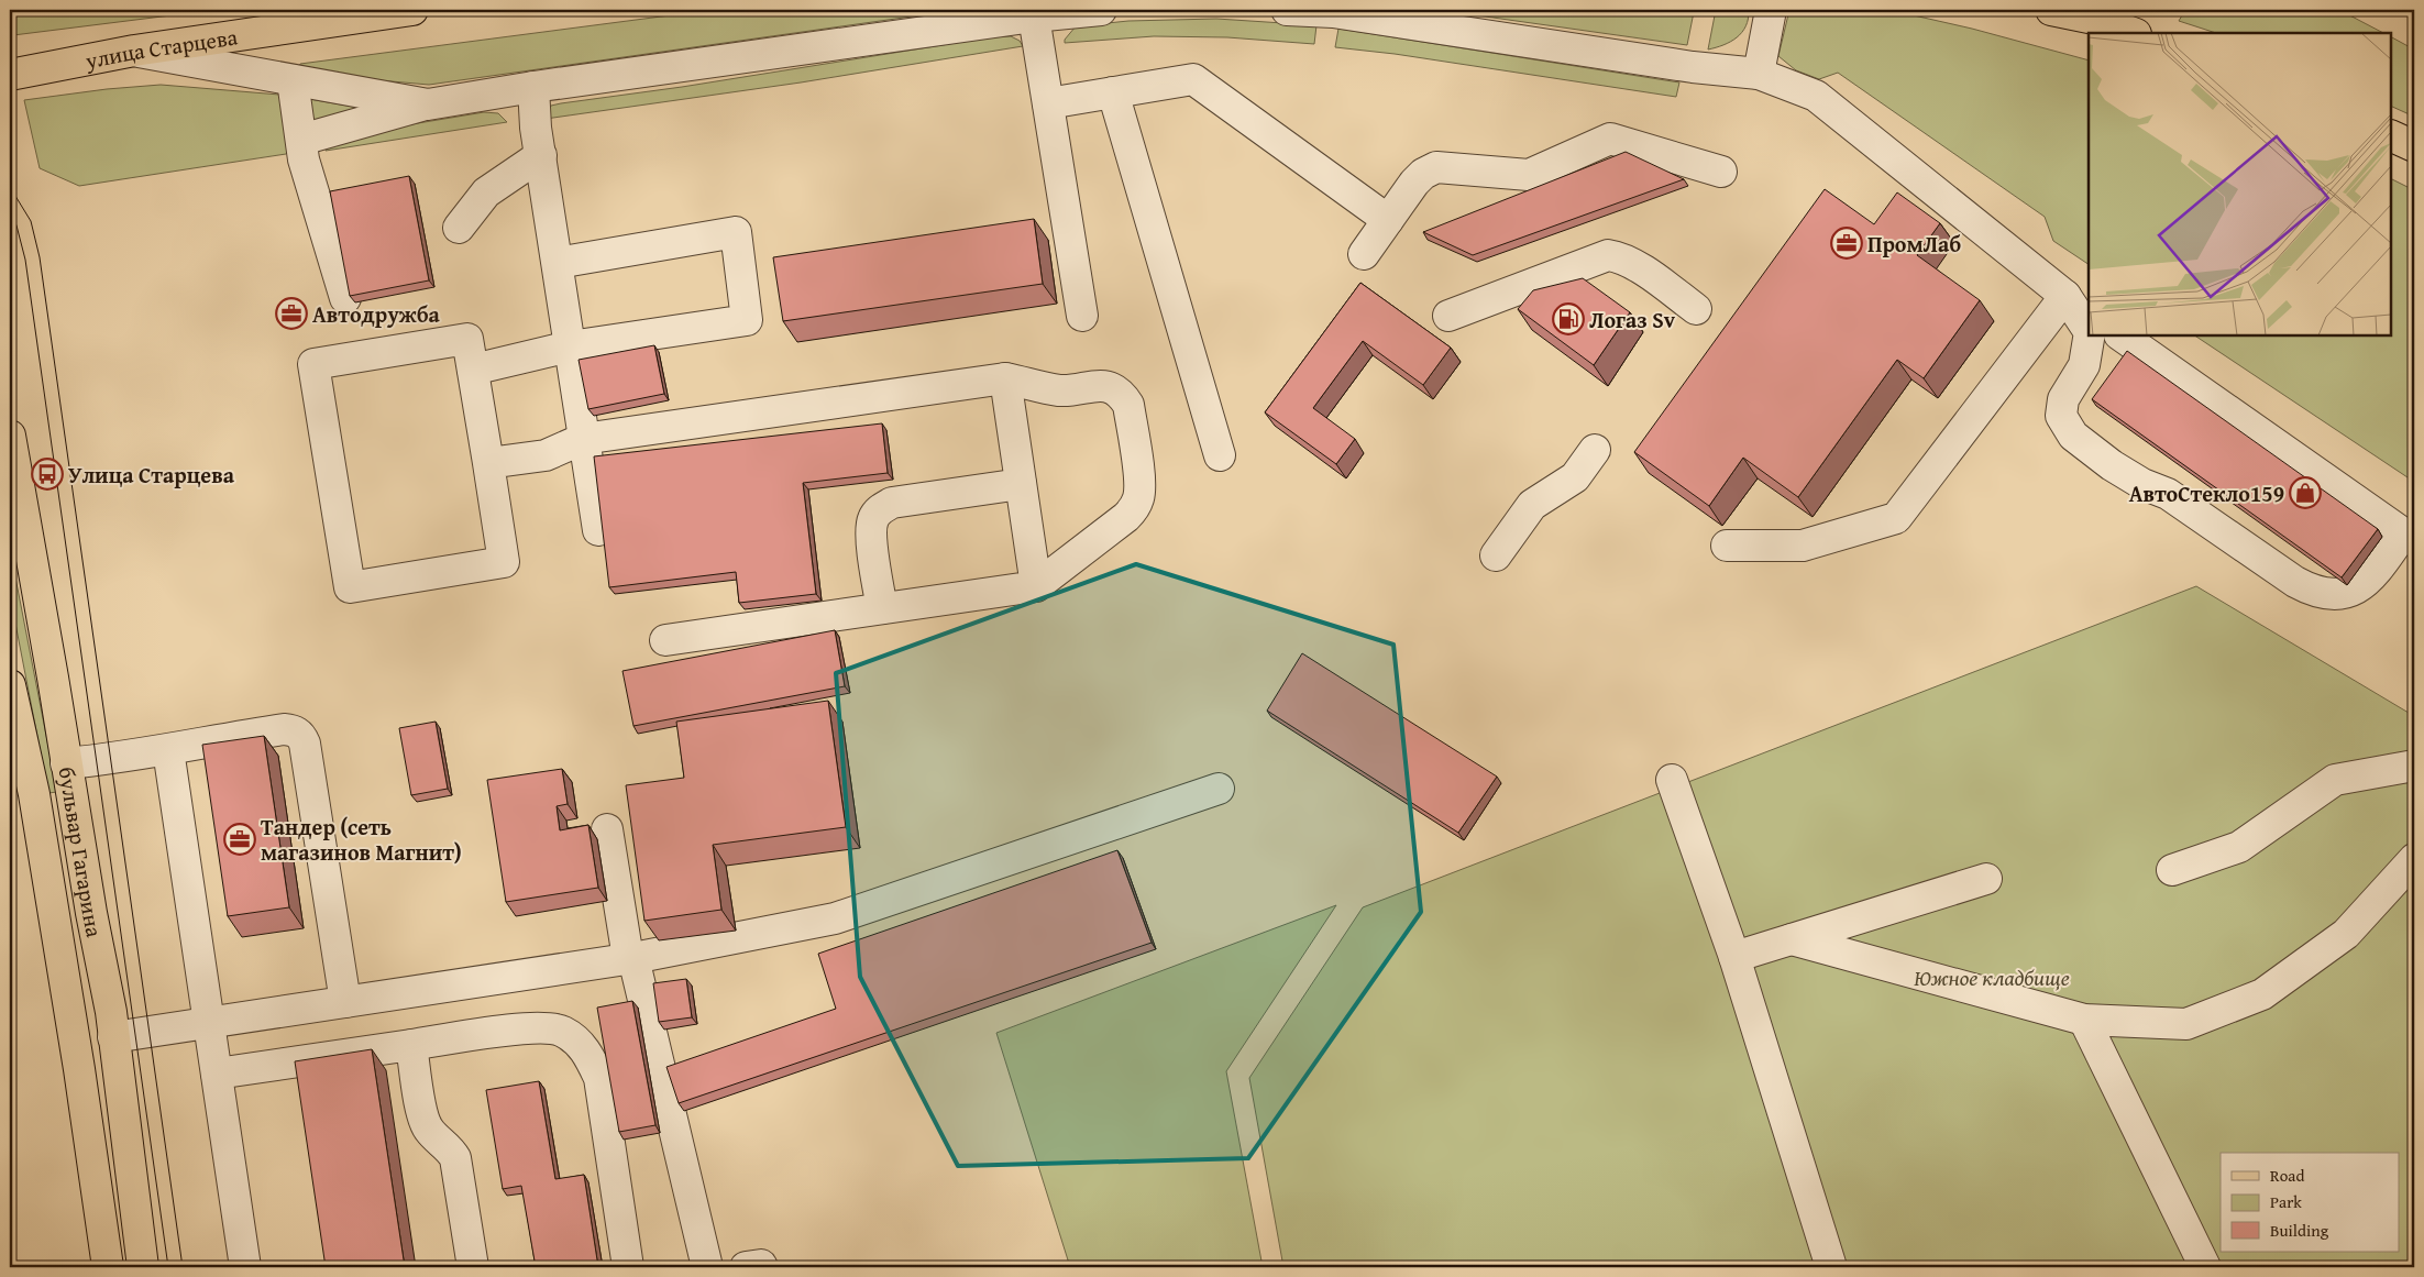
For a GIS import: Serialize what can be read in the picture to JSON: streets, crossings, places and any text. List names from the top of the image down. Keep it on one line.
{"streets":{"main road":["улица Старцева","бульвар Гагарина"]},"parks":["Южное кладбище"],"places":{"office":["ПромЛаб","Автодружба","Тандер (сеть магазинов Магнит)"],"fuel station":["Логаз Sv"],"bus stop":["Улица Старцева"],"shop":["АвтоСтекло159"]},"legend":["Road","Park","Building"]}
